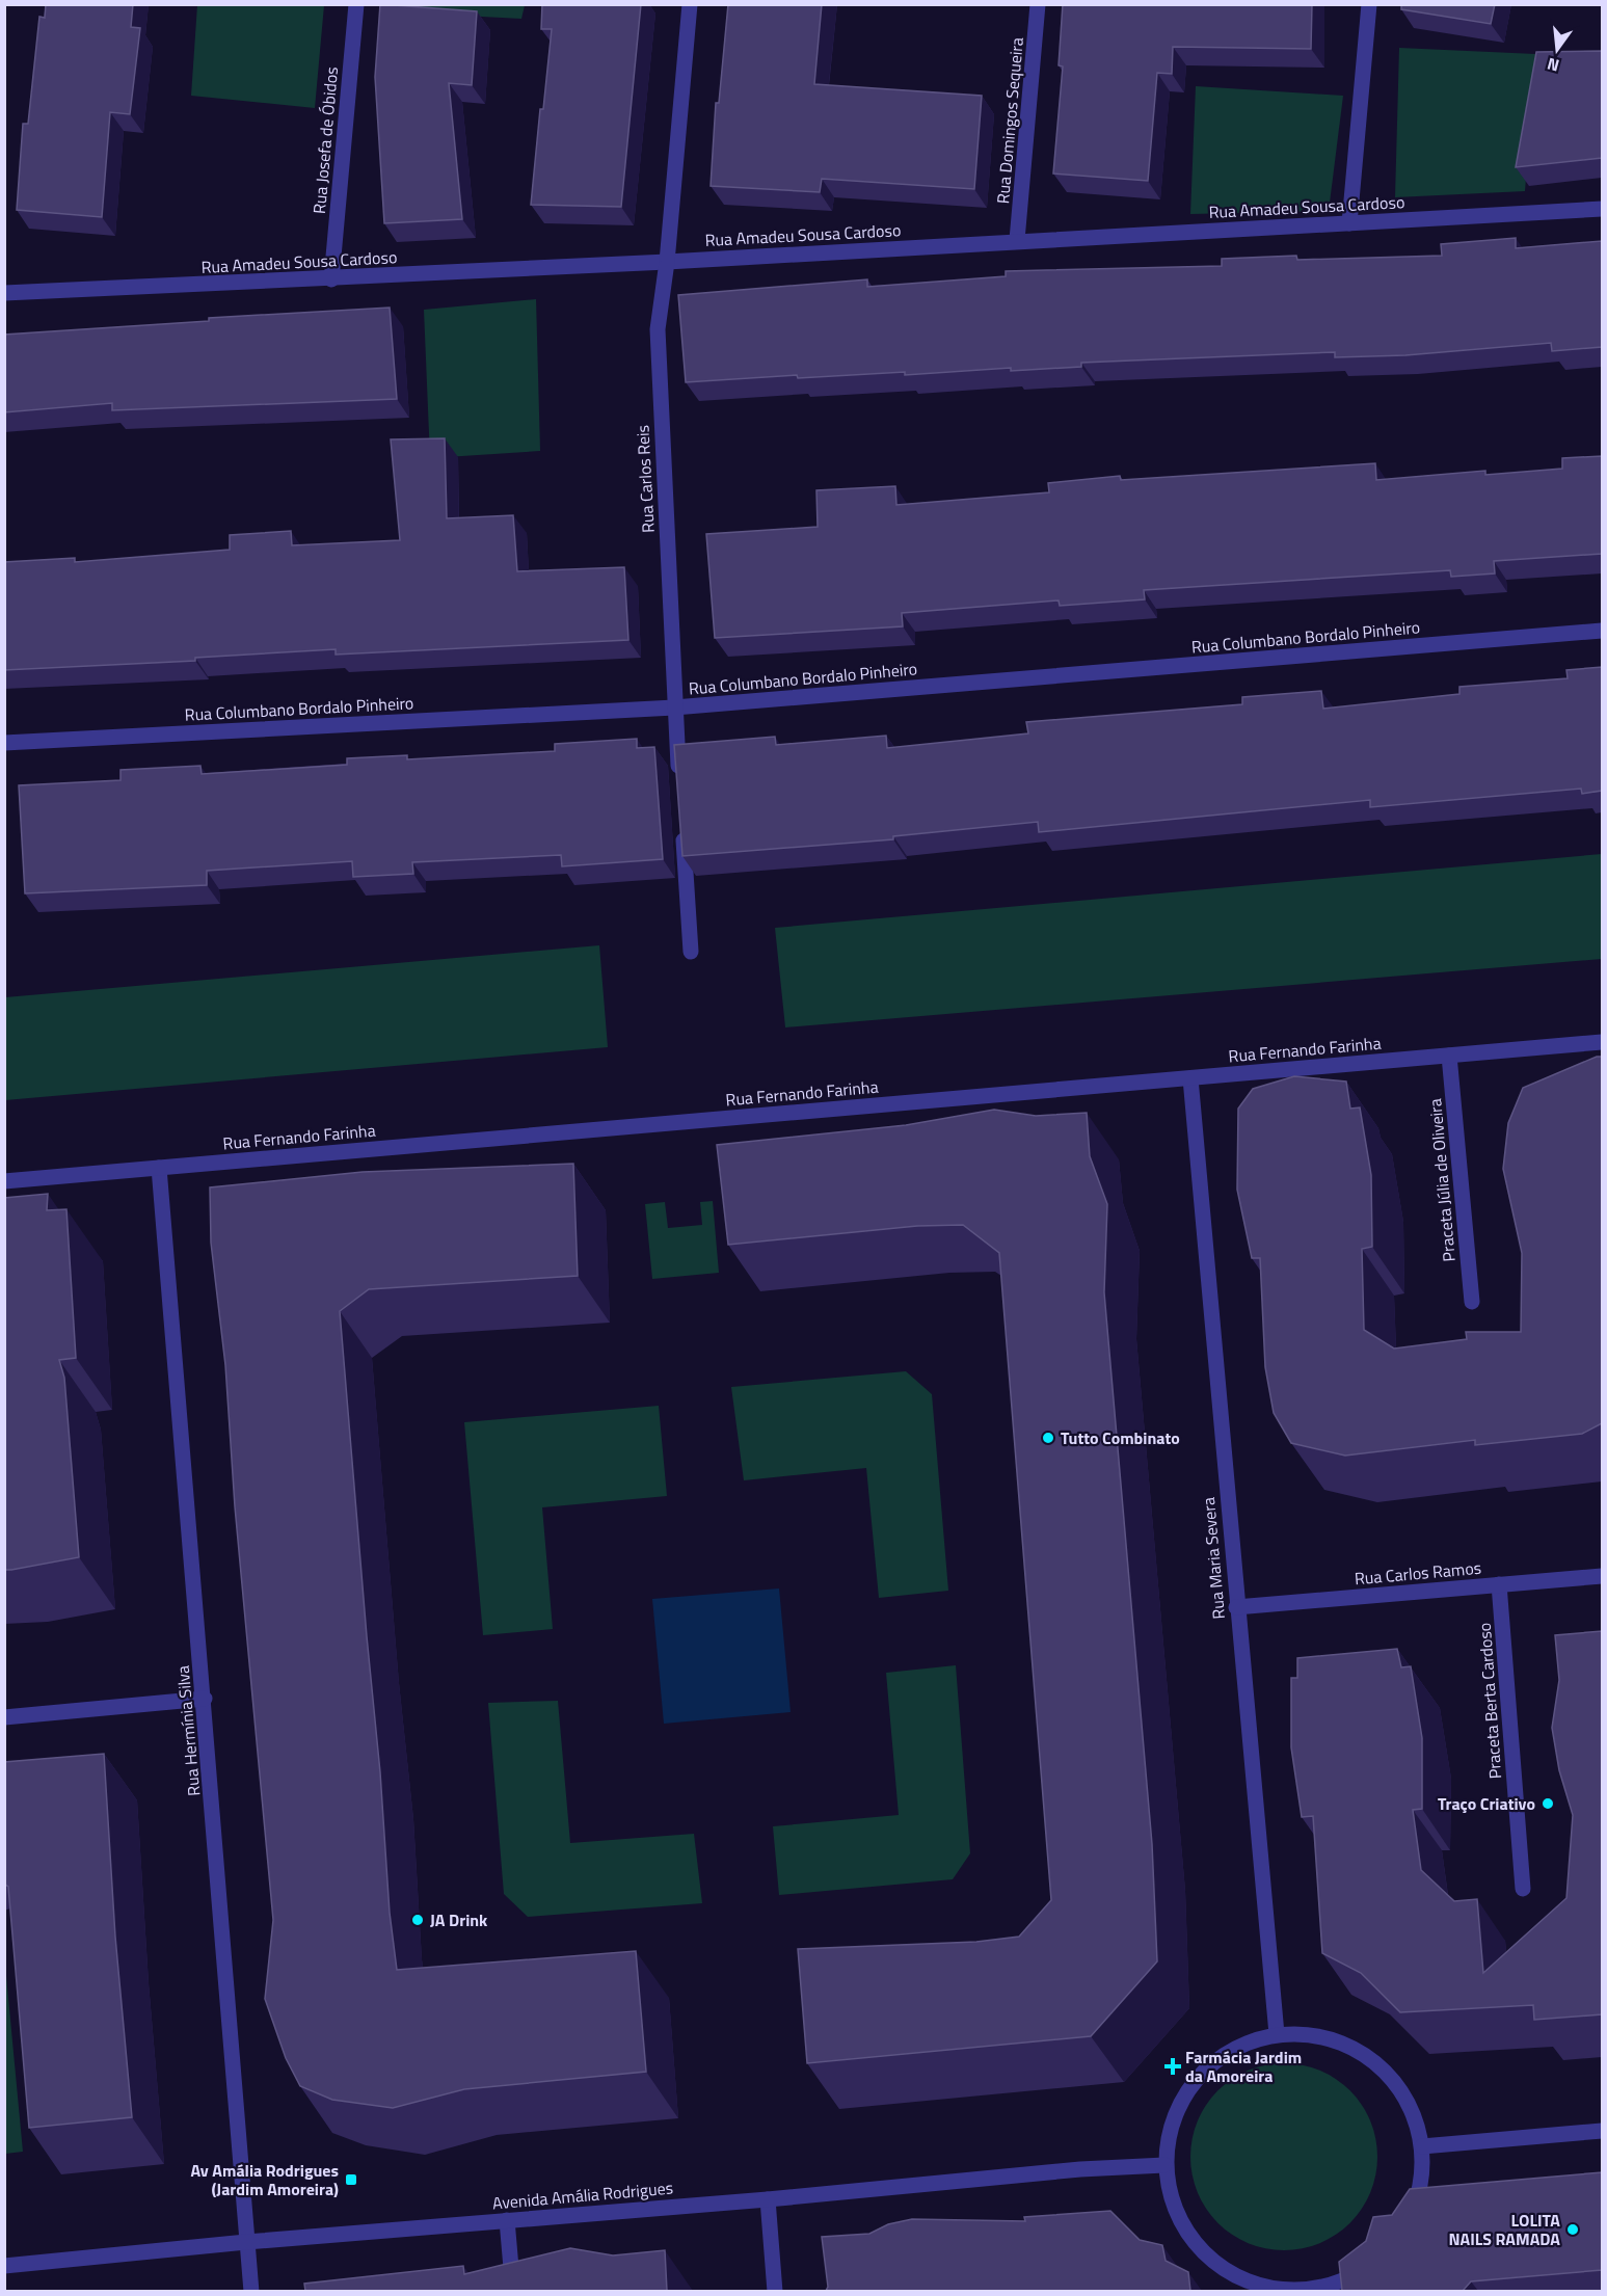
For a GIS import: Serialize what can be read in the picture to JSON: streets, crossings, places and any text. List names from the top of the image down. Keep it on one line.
{"streets":{"street":["Rua Domingos Sequeira","Rua Josefa de Óbidos","Rua Amadeu Sousa Cardoso","Rua Carlos Reis","Rua Columbano Bordalo Pinheiro","Rua Fernando Farinha","Praceta Júlia de Oliveira","Rua Maria Severa","Rua Carlos Ramos","Praceta Berta Cardoso","Rua Hermínia Silva","Avenida Amália Rodrigues"]},"crossings":[["Rua Domingos Sequeira","Rua Amadeu Sousa Cardoso"],["Rua Josefa de Óbidos","Rua Amadeu Sousa Cardoso"],["Rua Amadeu Sousa Cardoso","Rua Carlos Reis"],["Rua Carlos Reis","Rua Columbano Bordalo Pinheiro"],["Rua Fernando Farinha","Praceta Júlia de Oliveira"],["Rua Fernando Farinha","Rua Maria Severa"],["Rua Fernando Farinha","Rua Hermínia Silva"],["Rua Maria Severa","Rua Carlos Ramos"],["Rua Carlos Ramos","Praceta Berta Cardoso"],["Rua Hermínia Silva","Avenida Amália Rodrigues"]],"places":{"other":["Tutto Combinato","Traço Criativo","JA Drink","LOLITA NAILS RAMADA"],"health":["Farmácia Jardim da Amoreira"],"transit":["Av Amália Rodrigues (Jardim Amoreira)"]},"north":"bottom"}
